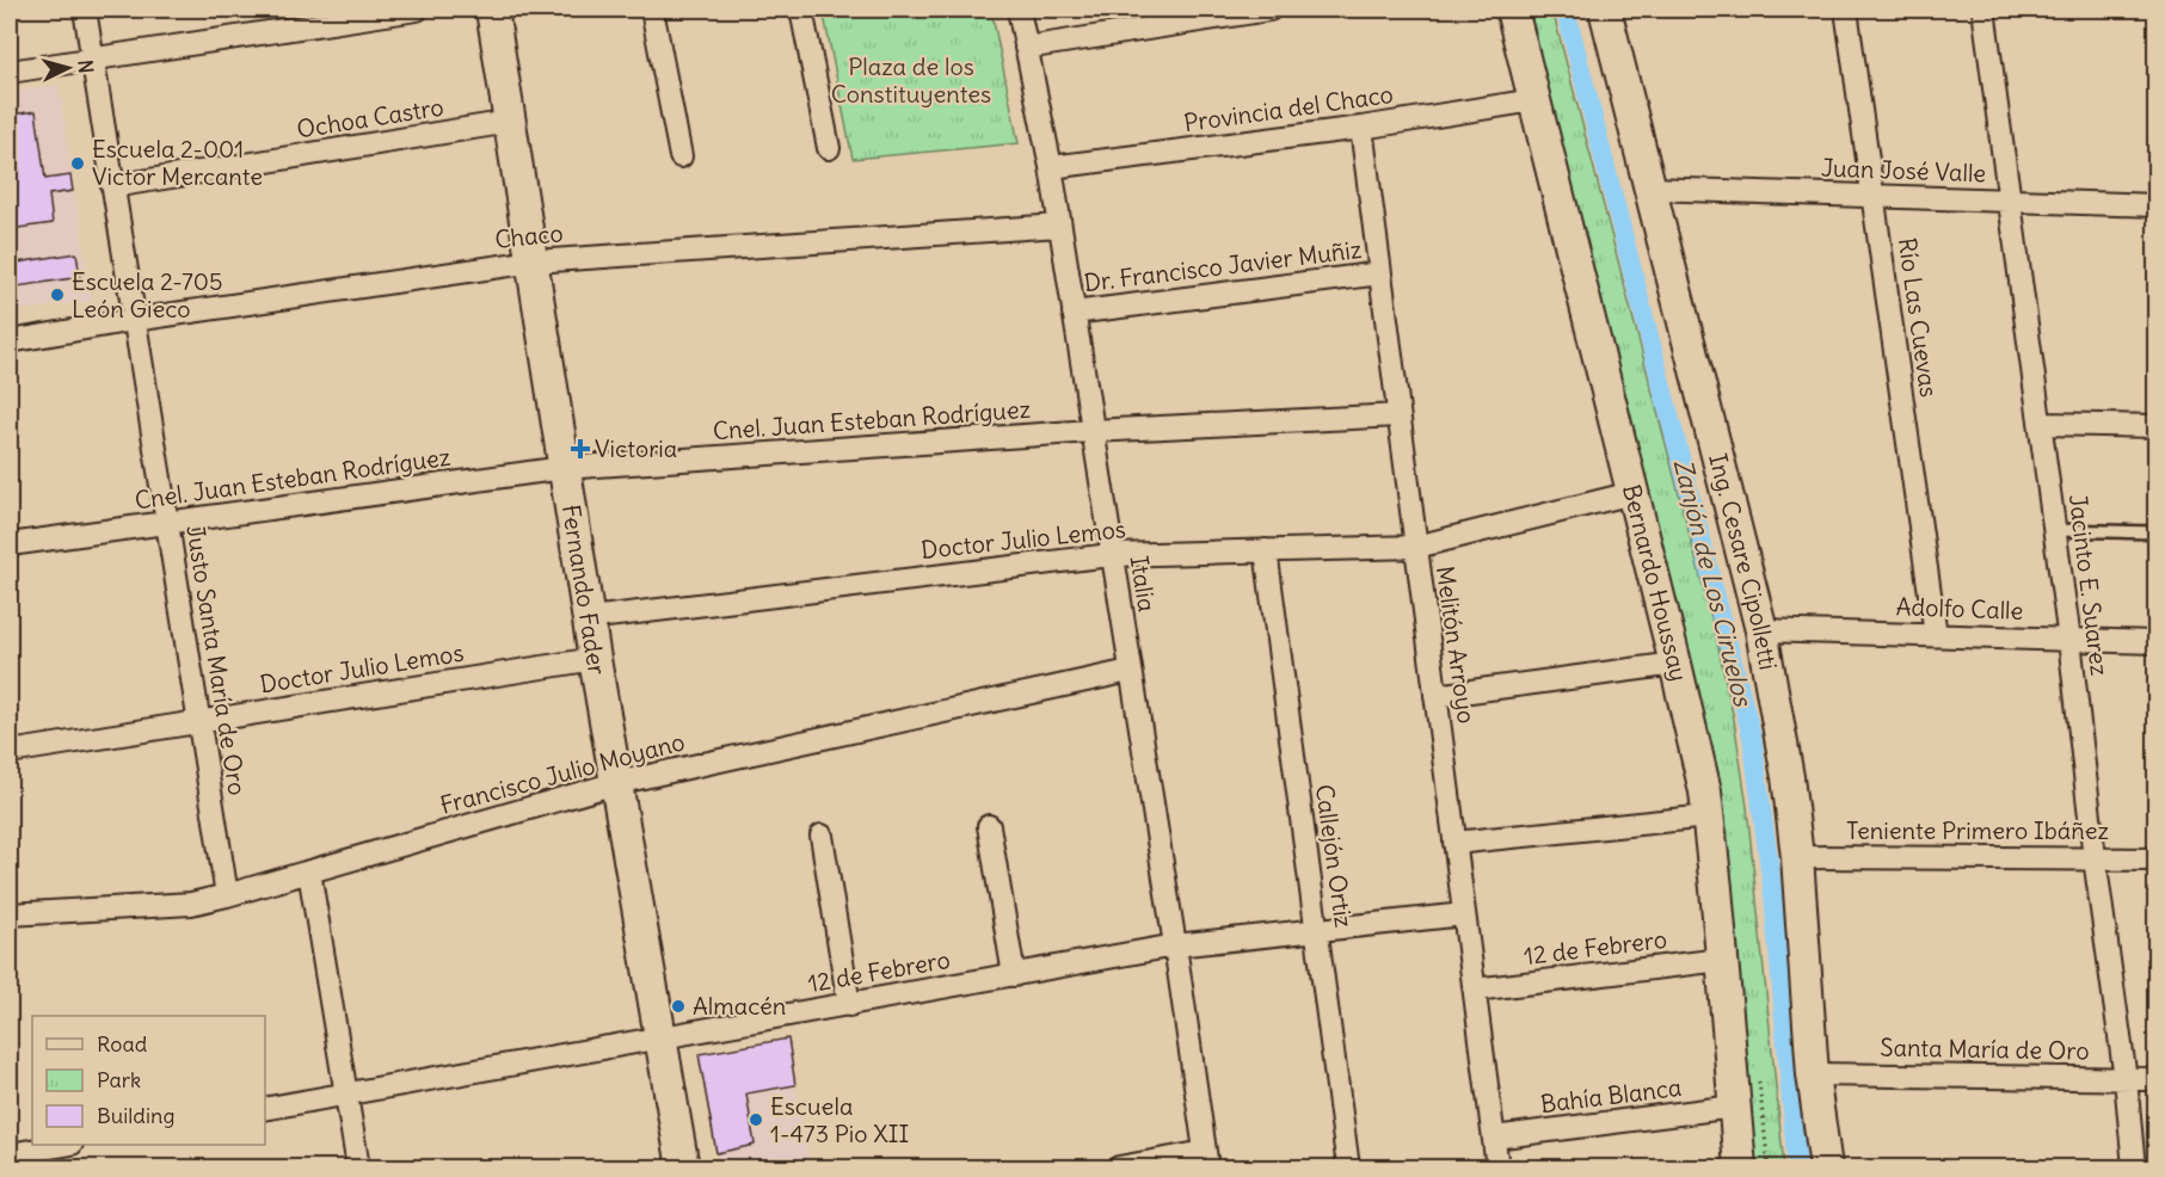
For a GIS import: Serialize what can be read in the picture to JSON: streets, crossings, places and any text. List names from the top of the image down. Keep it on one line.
{"streets":{"street":["Provincia del Chaco","Ochoa Castro","Juan José Valle","Chaco","Dr. Francisco Javier Muñiz","Río Las Cuevas","Cnel. Juan Esteban Rodríguez","Doctor Julio Lemos","Ing. Cesare Cipolletti","Italia","Bernardo Houssay","Jacinto E. Suarez","Fernando Fader","Adolfo Calle","Melitón Arroyo","Justo Santa María de Oro","Francisco Julio Moyano","Teniente Primero Ibáñez","Callejón Ortiz","12 de Febrero","Santa María de Oro","Bahía Blanca"]},"crossings":[["Provincia del Chaco","Italia"],["Provincia del Chaco","Bernardo Houssay"],["Provincia del Chaco","Melitón Arroyo"],["Ochoa Castro","Fernando Fader"],["Ochoa Castro","Justo Santa María de Oro"],["Juan José Valle","Río Las Cuevas"],["Juan José Valle","Ing. Cesare Cipolletti"],["Juan José Valle","Jacinto E. Suarez"],["Chaco","Italia"],["Chaco","Fernando Fader"],["Chaco","Justo Santa María de Oro"],["Dr. Francisco Javier Muñiz","Italia"],["Dr. Francisco Javier Muñiz","Melitón Arroyo"],["Río Las Cuevas","Adolfo Calle"],["Cnel. Juan Esteban Rodríguez","Italia"],["Cnel. Juan Esteban Rodríguez","Fernando Fader"],["Cnel. Juan Esteban Rodríguez","Melitón Arroyo"],["Cnel. Juan Esteban Rodríguez","Justo Santa María de Oro"],["Doctor Julio Lemos","Italia"],["Doctor Julio Lemos","Bernardo Houssay"],["Doctor Julio Lemos","Fernando Fader"],["Doctor Julio Lemos","Melitón Arroyo"],["Doctor Julio Lemos","Justo Santa María de Oro"],["Doctor Julio Lemos","Callejón Ortiz"],["Ing. Cesare Cipolletti","Adolfo Calle"],["Ing. Cesare Cipolletti","Teniente Primero Ibáñez"],["Ing. Cesare Cipolletti","Santa María de Oro"],["Italia","Francisco Julio Moyano"],["Italia","12 de Febrero"],["Bernardo Houssay","12 de Febrero"],["Bernardo Houssay","Bahía Blanca"],["Jacinto E. Suarez","Adolfo Calle"],["Jacinto E. Suarez","Teniente Primero Ibáñez"],["Jacinto E. Suarez","Santa María de Oro"],["Fernando Fader","Francisco Julio Moyano"],["Fernando Fader","12 de Febrero"],["Melitón Arroyo","12 de Febrero"],["Melitón Arroyo","Bahía Blanca"],["Justo Santa María de Oro","Francisco Julio Moyano"],["Callejón Ortiz","12 de Febrero"]],"water":["Zanjón de Los Ciruelos"],"parks":["Plaza de los Constituyentes"],"places":{"other":["Escuela 2-001 Victor Mercante","Escuela 2-705 León Gieco","Almacén","Escuela 1-473 Pio XII"],"health":["Victoria"]},"legend":["Road","Park","Building"],"north":"right"}
